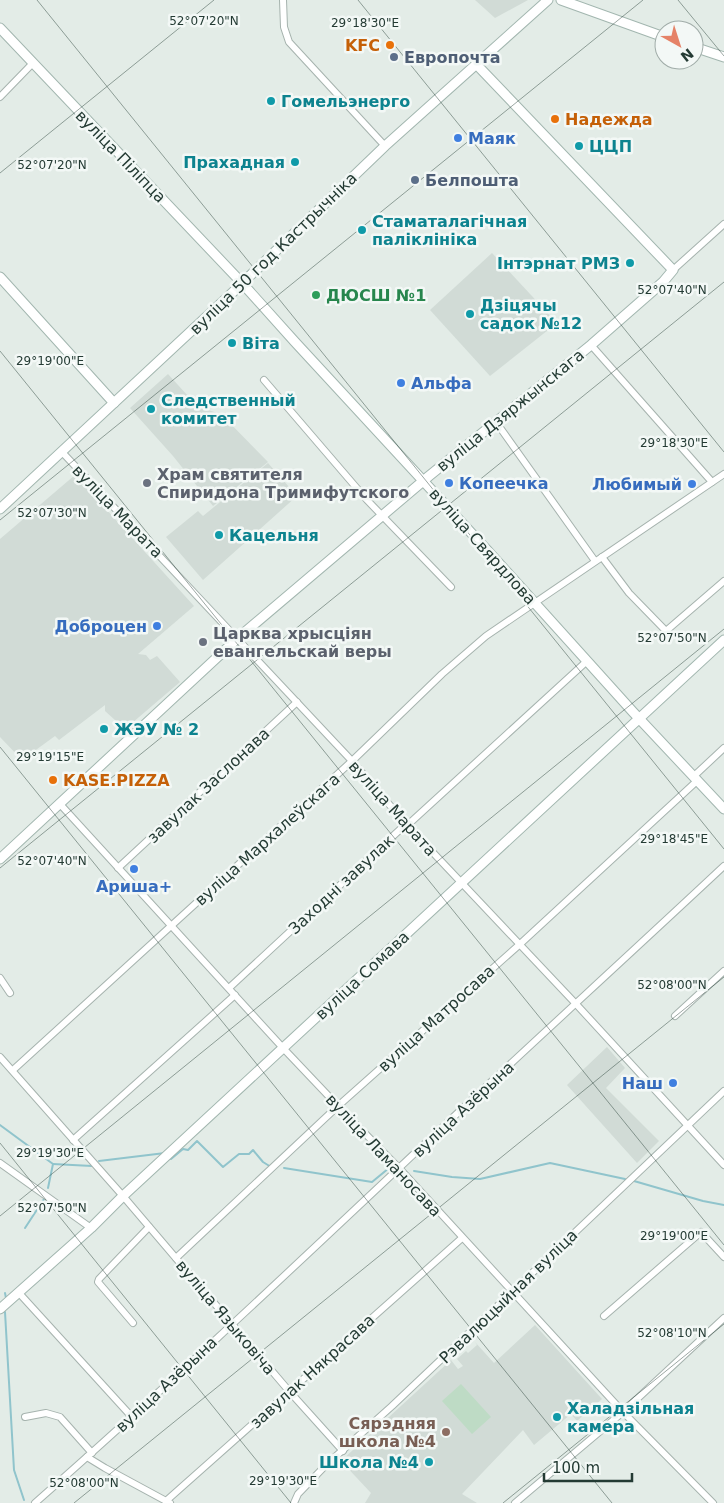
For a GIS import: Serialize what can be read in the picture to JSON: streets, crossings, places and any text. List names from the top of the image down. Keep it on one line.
{"streets":{"street":["вуліца Піліпца","вуліца 50 год Кастрычніка","вуліца Дзяржынскага","вуліца Марата","вуліца Свярдлова","завулак Заслонава","вуліца Мархалеўскага","Заходні завулак","вуліца Сомава","вуліца Матросава","вуліца Азёрына","вуліца Ламаносава","Рэвалюцыйная вуліца","вуліца Языковіча","завулак Някрасава"]},"crossings":[["вуліца Піліпца","вуліца 50 год Кастрычніка"],["вуліца Піліпца","вуліца Свярдлова"],["вуліца 50 год Кастрычніка","вуліца Марата"],["вуліца 50 год Кастрычніка","вуліца Свярдлова"],["вуліца Дзяржынскага","вуліца Марата"],["вуліца Дзяржынскага","вуліца Свярдлова"],["вуліца Дзяржынскага","вуліца Ламаносава"],["вуліца Марата","завулак Заслонава"],["вуліца Марата","вуліца Мархалеўскага"],["вуліца Марата","Заходні завулак"],["вуліца Марата","вуліца Сомава"],["вуліца Марата","вуліца Матросава"],["вуліца Марата","вуліца Азёрына"],["вуліца Марата","Рэвалюцыйная вуліца"],["вуліца Свярдлова","вуліца Мархалеўскага"],["вуліца Свярдлова","Заходні завулак"],["вуліца Свярдлова","вуліца Сомава"],["вуліца Свярдлова","вуліца Матросава"],["завулак Заслонава","вуліца Ламаносава"],["вуліца Мархалеўскага","вуліца Ламаносава"],["вуліца Мархалеўскага","вуліца Языковіча"],["Заходні завулак","вуліца Ламаносава"],["вуліца Сомава","вуліца Ламаносава"],["вуліца Сомава","вуліца Языковіча"],["вуліца Матросава","вуліца Ламаносава"],["вуліца Матросава","вуліца Языковіча"],["вуліца Азёрына","вуліца Ламаносава"],["вуліца Азёрына","вуліца Языковіча"],["вуліца Ламаносава","Рэвалюцыйная вуліца"],["вуліца Ламаносава","завулак Някрасава"],["Рэвалюцыйная вуліца","вуліца Языковіча"],["вуліца Языковіча","завулак Някрасава"]],"places":["KFC","Европочта","Гомельэнерго","Надежда","Маяк","ЦЦП","Прахадная","Белпошта","Стаматалагічная паліклініка","Інтэрнат РМЗ","ДЮСШ №1","Дзіцячы садок №12","Віта","Альфа","Следственный комитет","Храм святителя Спиридона Тримифутского","Копеечка","Любимый","Кацельня","Доброцен","Царква хрысціян евангельскай веры","ЖЭУ № 2","KASE.PIZZA","Ариша+","Наш","Халадзільная камера","Сярэдняя школа №4","Школа №4"],"scale_bar":"100 m","north":"bottom right","coordinates":["52°07'20\"N","29°18'30\"E","52°07'40\"N","29°19'00\"E","52°07'30\"N","52°07'50\"N","29°19'15\"E","29°18'45\"E","52°08'00\"N","29°19'30\"E","52°08'10\"N"]}
